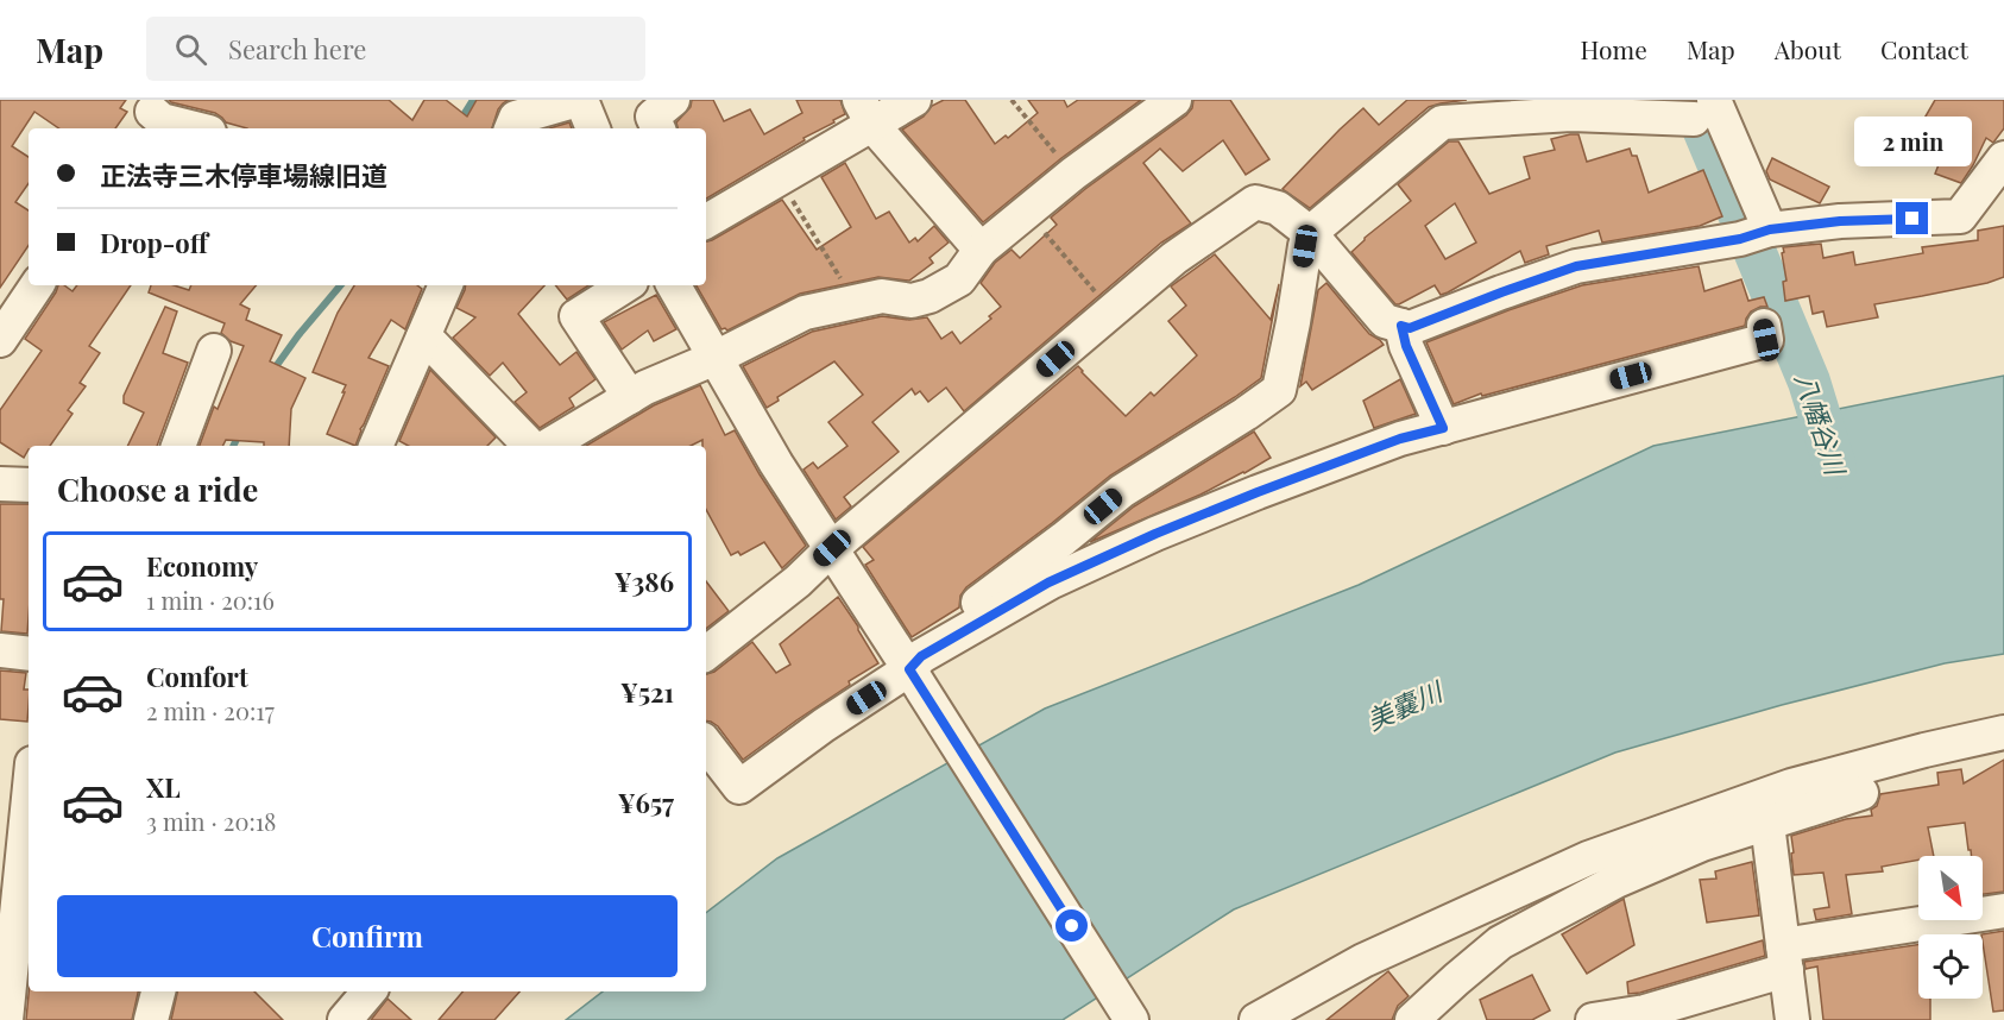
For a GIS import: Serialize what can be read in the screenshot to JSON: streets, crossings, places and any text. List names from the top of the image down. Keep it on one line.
{"water":["八幡谷川","美嚢川"],"north":"bottom right","page":{"header":"Map","search":"Search here","nav":["Home","Map","About","Contact"],"bubble":"2 min","banner":["正法寺三木停車場線旧道","Drop-off"],"heading":"Choose a ride","list":[{"name":"Economy","note":"1 min · 20:16","value":"¥386"},{"name":"Comfort","note":"2 min · 20:17","value":"¥521"},{"name":"XL","note":"3 min · 20:18","value":"¥657"}],"buttons":"Confirm"}}
